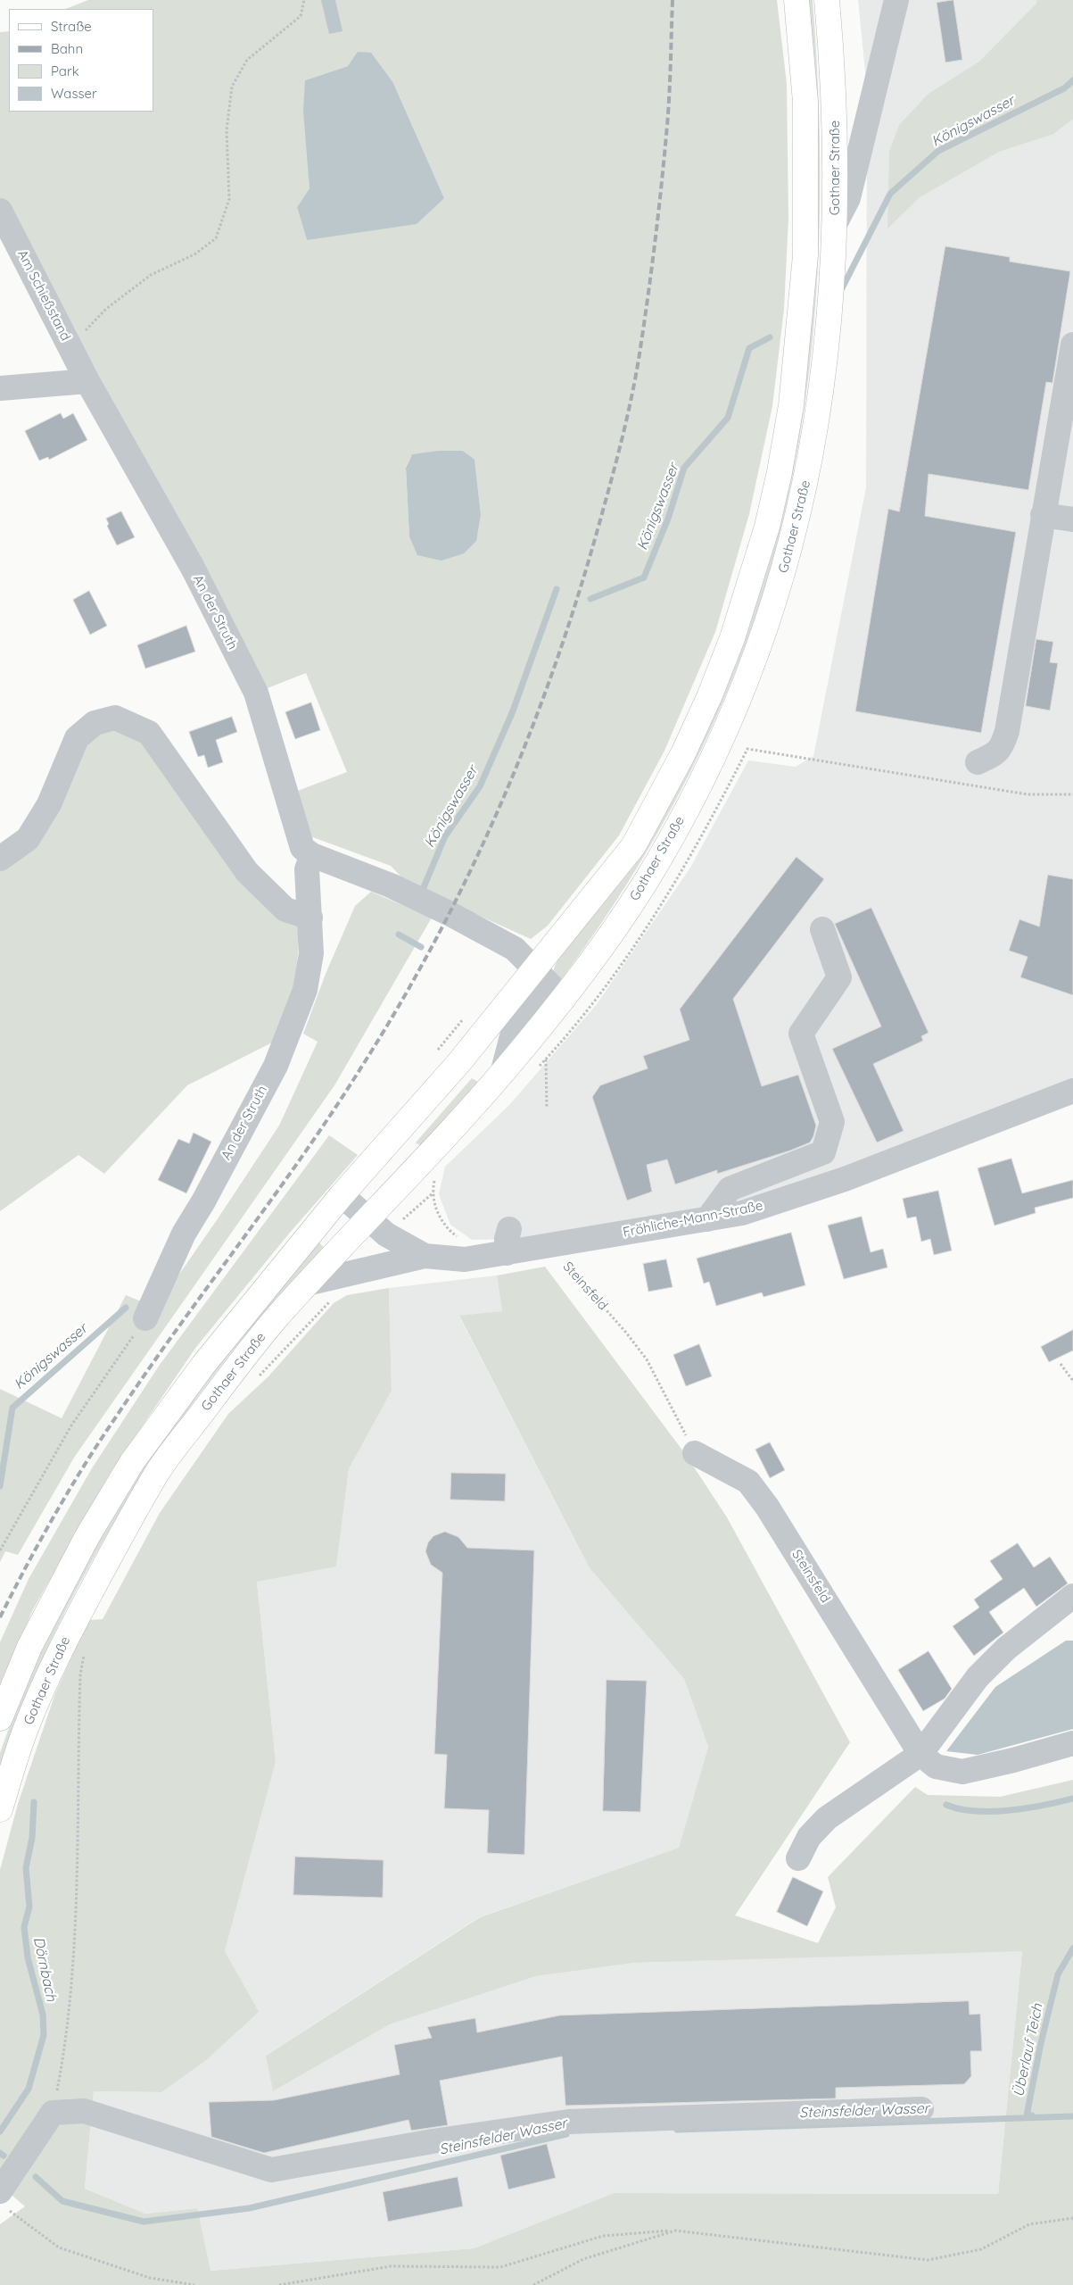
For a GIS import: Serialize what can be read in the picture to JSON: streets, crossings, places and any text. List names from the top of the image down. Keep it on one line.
{"streets":{"main road":["Gothaer Straße"],"street":["Am Schießstand","An der Struth","Fröhliche-Mann-Straße","Steinsfeld"]},"crossings":[["Gothaer Straße","Fröhliche-Mann-Straße"],["Am Schießstand","An der Struth"],["Fröhliche-Mann-Straße","Steinsfeld"]],"water":["Königswasser","Dörnbach","Überlauf Teich","Steinsfelder Wasser"],"legend":["Straße","Bahn","Park","Wasser"]}
